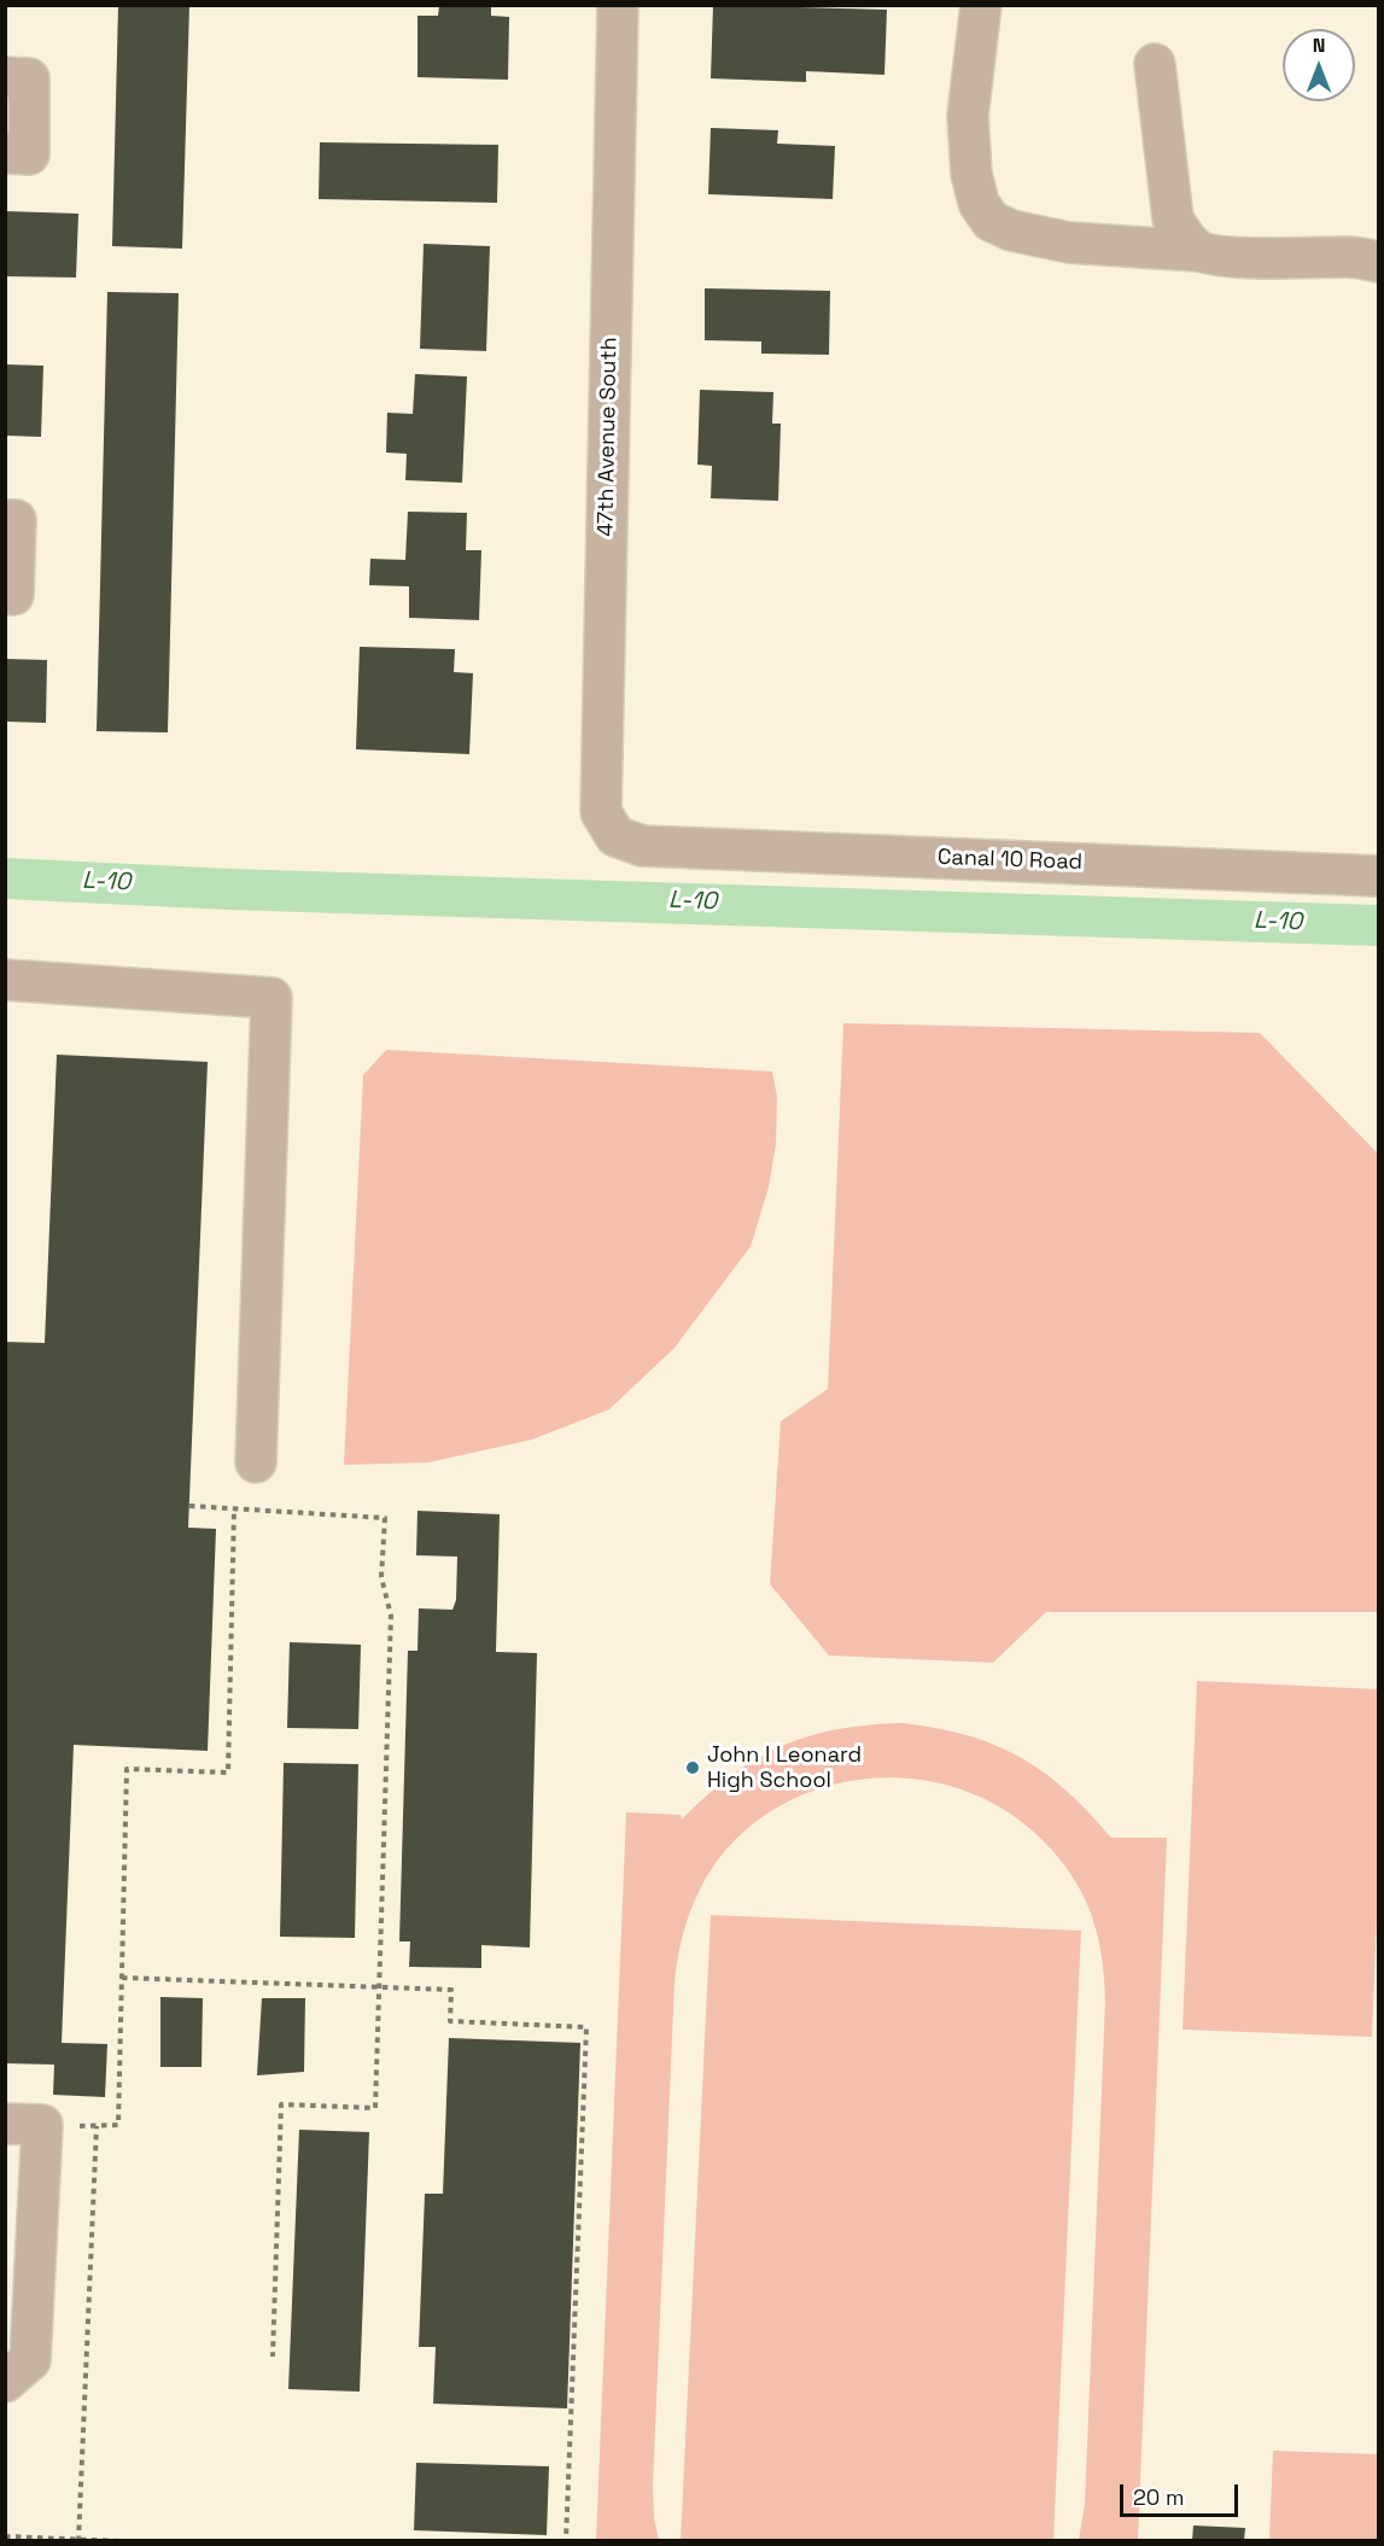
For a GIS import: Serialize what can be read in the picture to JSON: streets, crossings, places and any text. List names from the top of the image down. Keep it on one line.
{"streets":{"street":["47th Avenue South","Canal 10 Road"]},"crossings":[["47th Avenue South","Canal 10 Road"]],"water":["L-10"],"places":["John I Leonard High School"],"scale_bar":"20 m","north":"top"}
